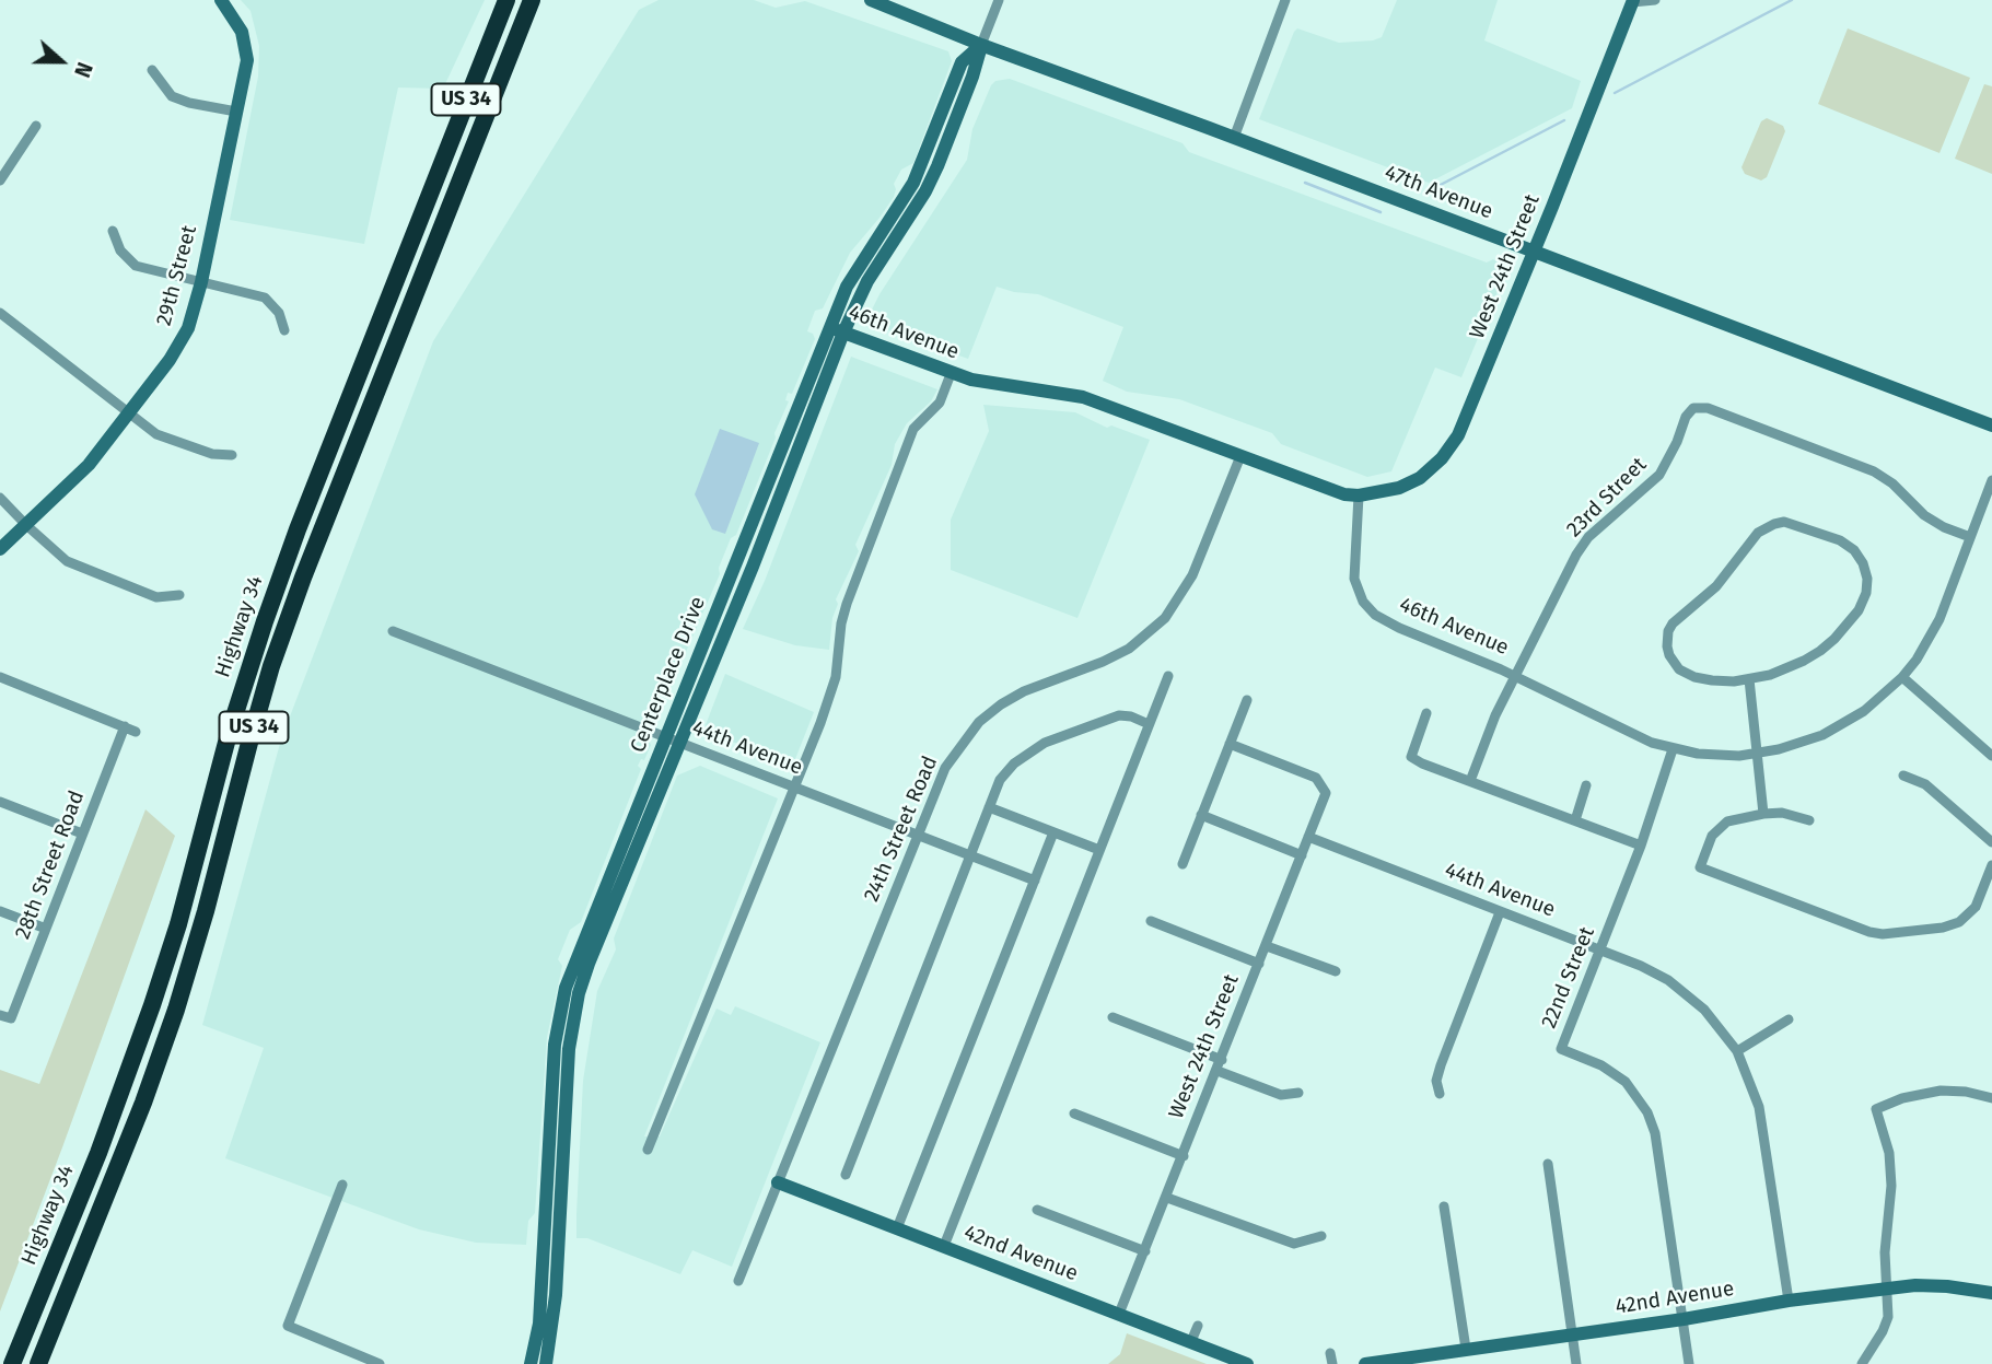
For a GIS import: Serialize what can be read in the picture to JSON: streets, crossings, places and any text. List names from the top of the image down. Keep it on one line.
{"streets":{"highway":["US 34","Highway 34"],"street":["47th Avenue","West 24th Street","29th Street","46th Avenue","23rd Street","Centerplace Drive","44th Avenue","24th Street Road","28th Street Road","22nd Street","42nd Avenue"]},"crossings":[["47th Avenue","West 24th Street"],["47th Avenue","Centerplace Drive"],["West 24th Street","46th Avenue"],["West 24th Street","44th Avenue"],["West 24th Street","42nd Avenue"],["46th Avenue","23rd Street"],["46th Avenue","Centerplace Drive"],["46th Avenue","24th Street Road"],["46th Avenue","22nd Street"],["Centerplace Drive","44th Avenue"],["44th Avenue","24th Street Road"],["44th Avenue","22nd Street"],["44th Avenue","42nd Avenue"],["24th Street Road","42nd Avenue"],["22nd Street","42nd Avenue"]],"north":"right"}
